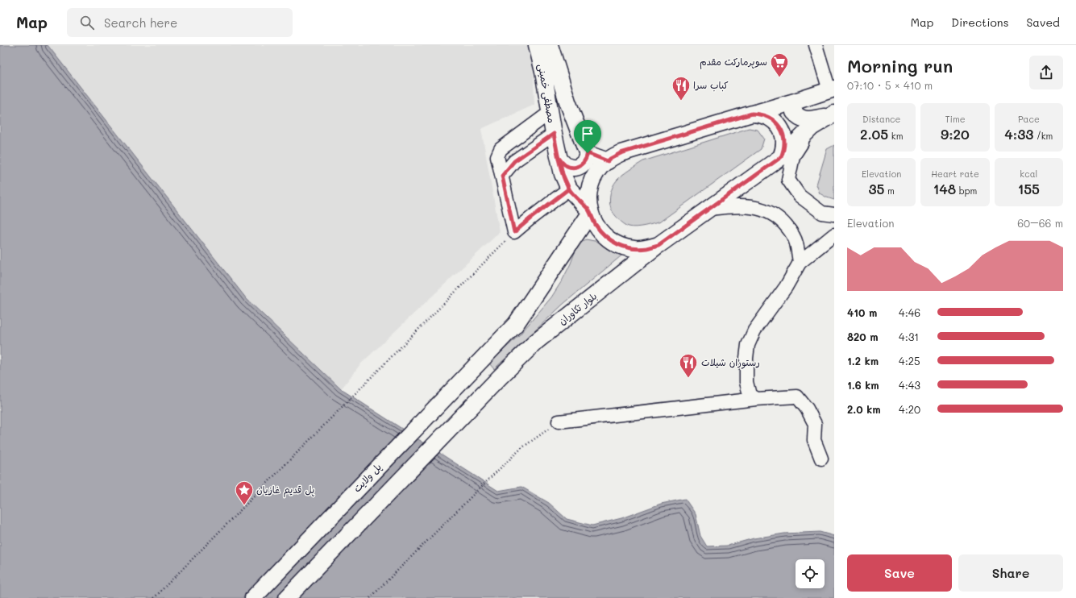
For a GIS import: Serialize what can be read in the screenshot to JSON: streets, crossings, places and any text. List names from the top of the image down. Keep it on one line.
{"streets":{"main road":["مصطفی خمینی","بلوار تکاوران","پل ولایت"]},"crossings":[["مصطفی خمینی","بلوار تکاوران"],["مصطفی خمینی","پل ولایت"]],"places":{"supermarket":["سوپرمارکت مقدم"],"restaurant":["کباب سرا","رستوران شیلات"],"place":["پل قدیم غازیان"]},"page":{"header":"Map","search":"Search here","nav":["Map","Directions","Saved"],"heading":["Morning run","07:10 · 5 × 410 m"],"stats":[["Distance","2.05 km"],["Time","9:20"],["Pace","4:33 /km"],["Elevation","35 m"],["Heart rate","148 bpm"],["kcal","155"]],"chart":["Elevation","60–66 m"],"list":[{"name":"410 m","note":"4:46"},{"name":"820 m","note":"4:31"},{"name":"1.2 km","note":"4:25"},{"name":"1.6 km","note":"4:43"},{"name":"2.0 km","note":"4:20"}],"buttons":["Save","Share"]}}
